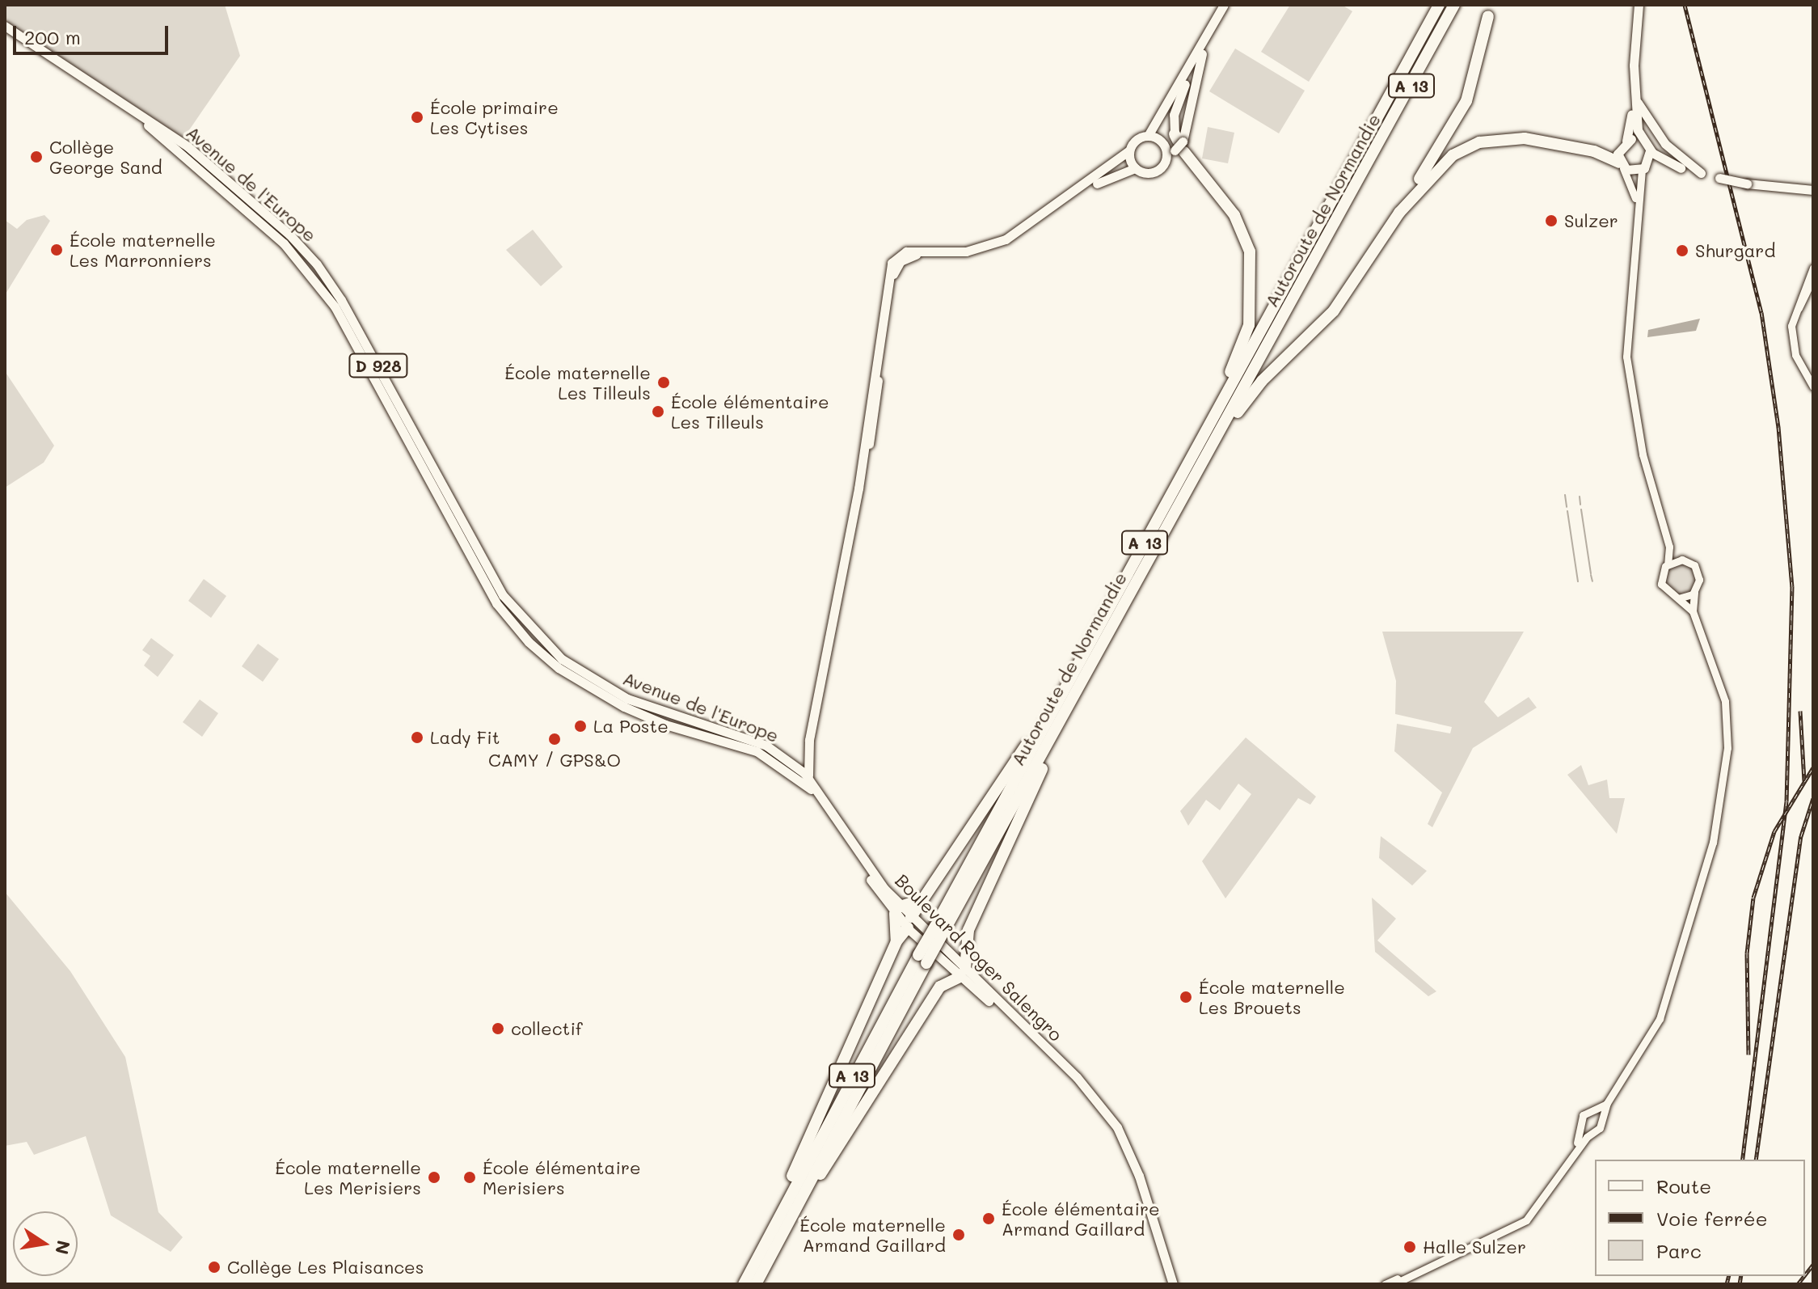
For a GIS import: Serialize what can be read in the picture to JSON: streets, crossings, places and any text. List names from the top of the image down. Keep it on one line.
{"streets":{"highway":["A 13","Autoroute de Normandie"],"main road":["Avenue de l'Europe","D 928","Boulevard Roger Salengro"]},"crossings":[["Avenue de l'Europe","D 928"],["Autoroute de Normandie","Boulevard Roger Salengro"],["D 928","Boulevard Roger Salengro"]],"places":["École primaire Les Cytises","Collège George Sand","Sulzer","École maternelle Les Marronniers","Shurgard","École maternelle Les Tilleuls","École élémentaire Les Tilleuls","La Poste","Lady Fit","CAMY / GPS&O","École maternelle Les Brouets","collectif","École maternelle Les Merisiers","École élémentaire Merisiers","École élémentaire Armand Gaillard","École maternelle Armand Gaillard","Halle Sulzer","Collège Les Plaisances"],"legend":["Route","Voie ferrée","Parc"],"scale_bar":"200 m","north":"right"}
